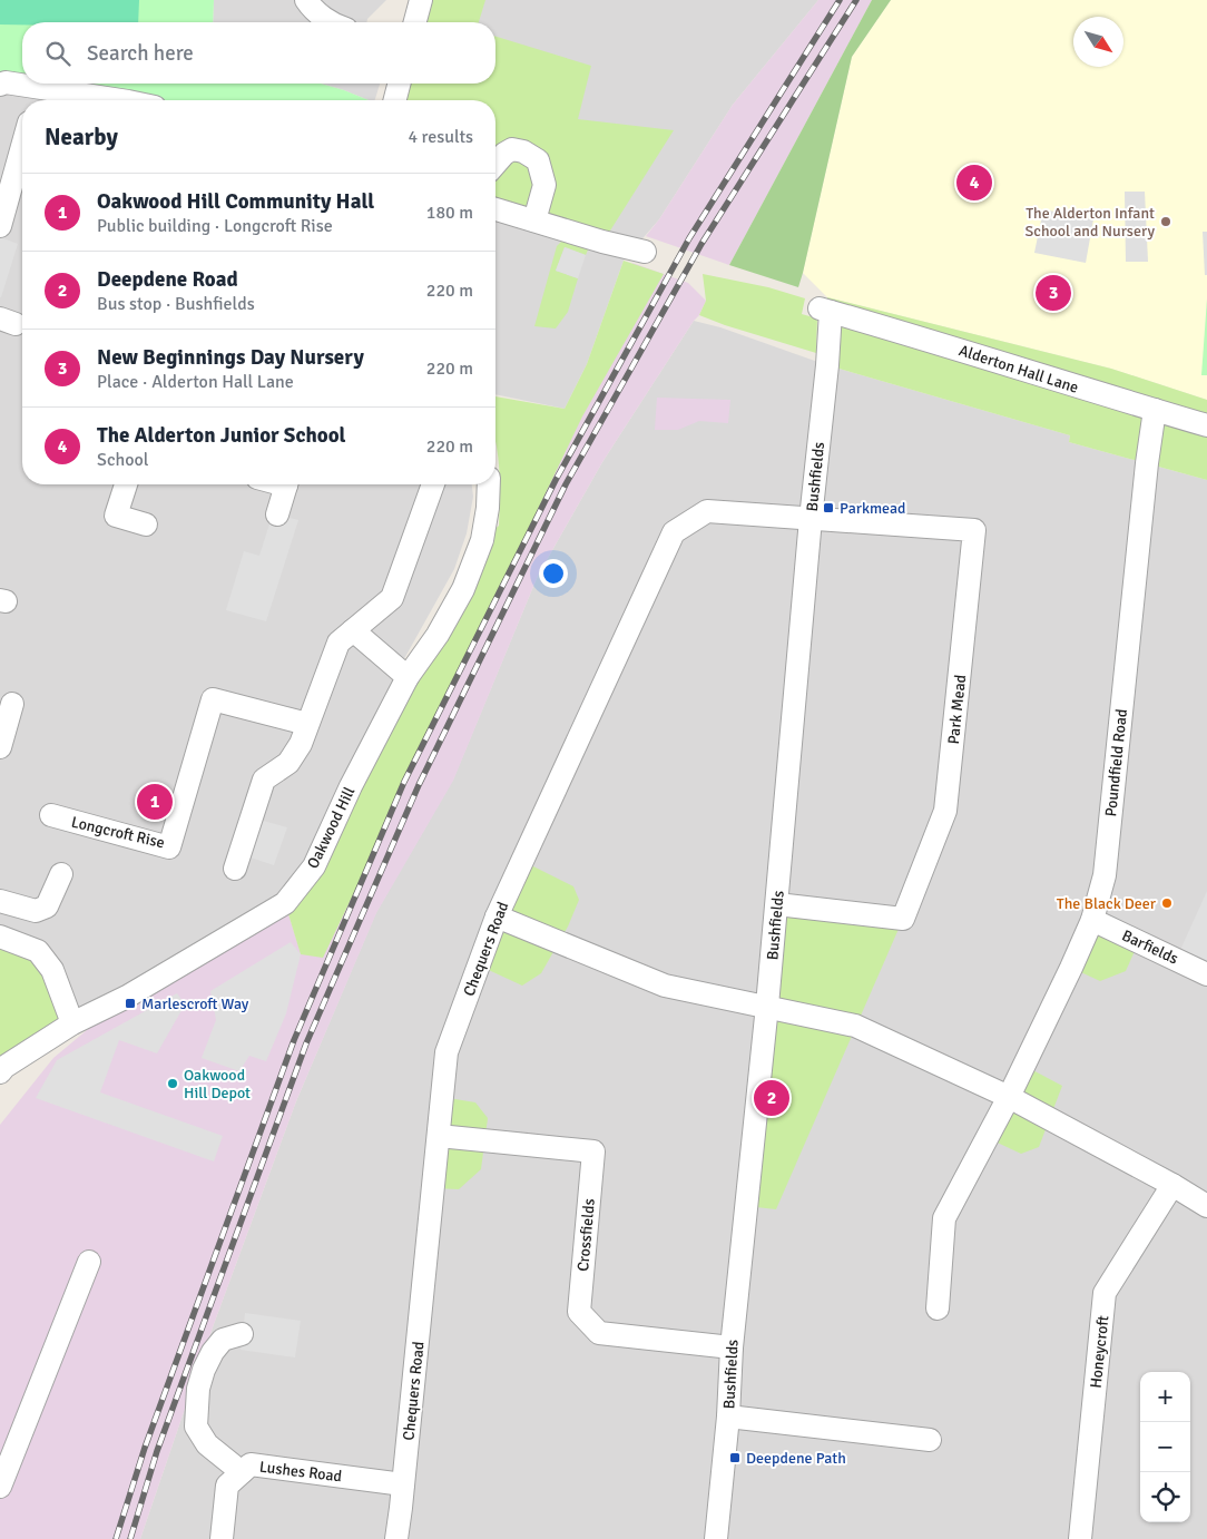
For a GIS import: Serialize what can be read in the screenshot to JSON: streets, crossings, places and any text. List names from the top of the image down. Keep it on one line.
{"streets":{"street":["Alderton Hall Lane","Bushfields","Park Mead","Poundfield Road","Oakwood Hill","Longcroft Rise","Barfields","Chequers Road","Crossfields","Honeycroft","Lushes Road"]},"crossings":[["Alderton Hall Lane","Bushfields"],["Alderton Hall Lane","Poundfield Road"],["Bushfields","Park Mead"],["Bushfields","Chequers Road"],["Bushfields","Crossfields"],["Park Mead","Chequers Road"],["Poundfield Road","Barfields"],["Chequers Road","Crossfields"],["Chequers Road","Lushes Road"]],"places":{"other":["The Alderton Infant School and Nursery","The Black Deer","Oakwood Hill Depot"],"transit":["Parkmead","Marlescroft Way","Deepdene Path"]},"north":"bottom right","page":{"search":"Search here","heading":["Nearby","4 results"],"pins":["4","3","1","2"],"list":[{"mark":"1","name":"Oakwood Hill Community Hall","note":"Public building · Longcroft Rise","value":"180 m"},{"mark":"2","name":"Deepdene Road","note":"Bus stop · Bushfields","value":"220 m"},{"mark":"3","name":"New Beginnings Day Nursery","note":"Place · Alderton Hall Lane","value":"220 m"},{"mark":"4","name":"The Alderton Junior School","note":"School","value":"220 m"}],"map_buttons":["+","−"]}}
